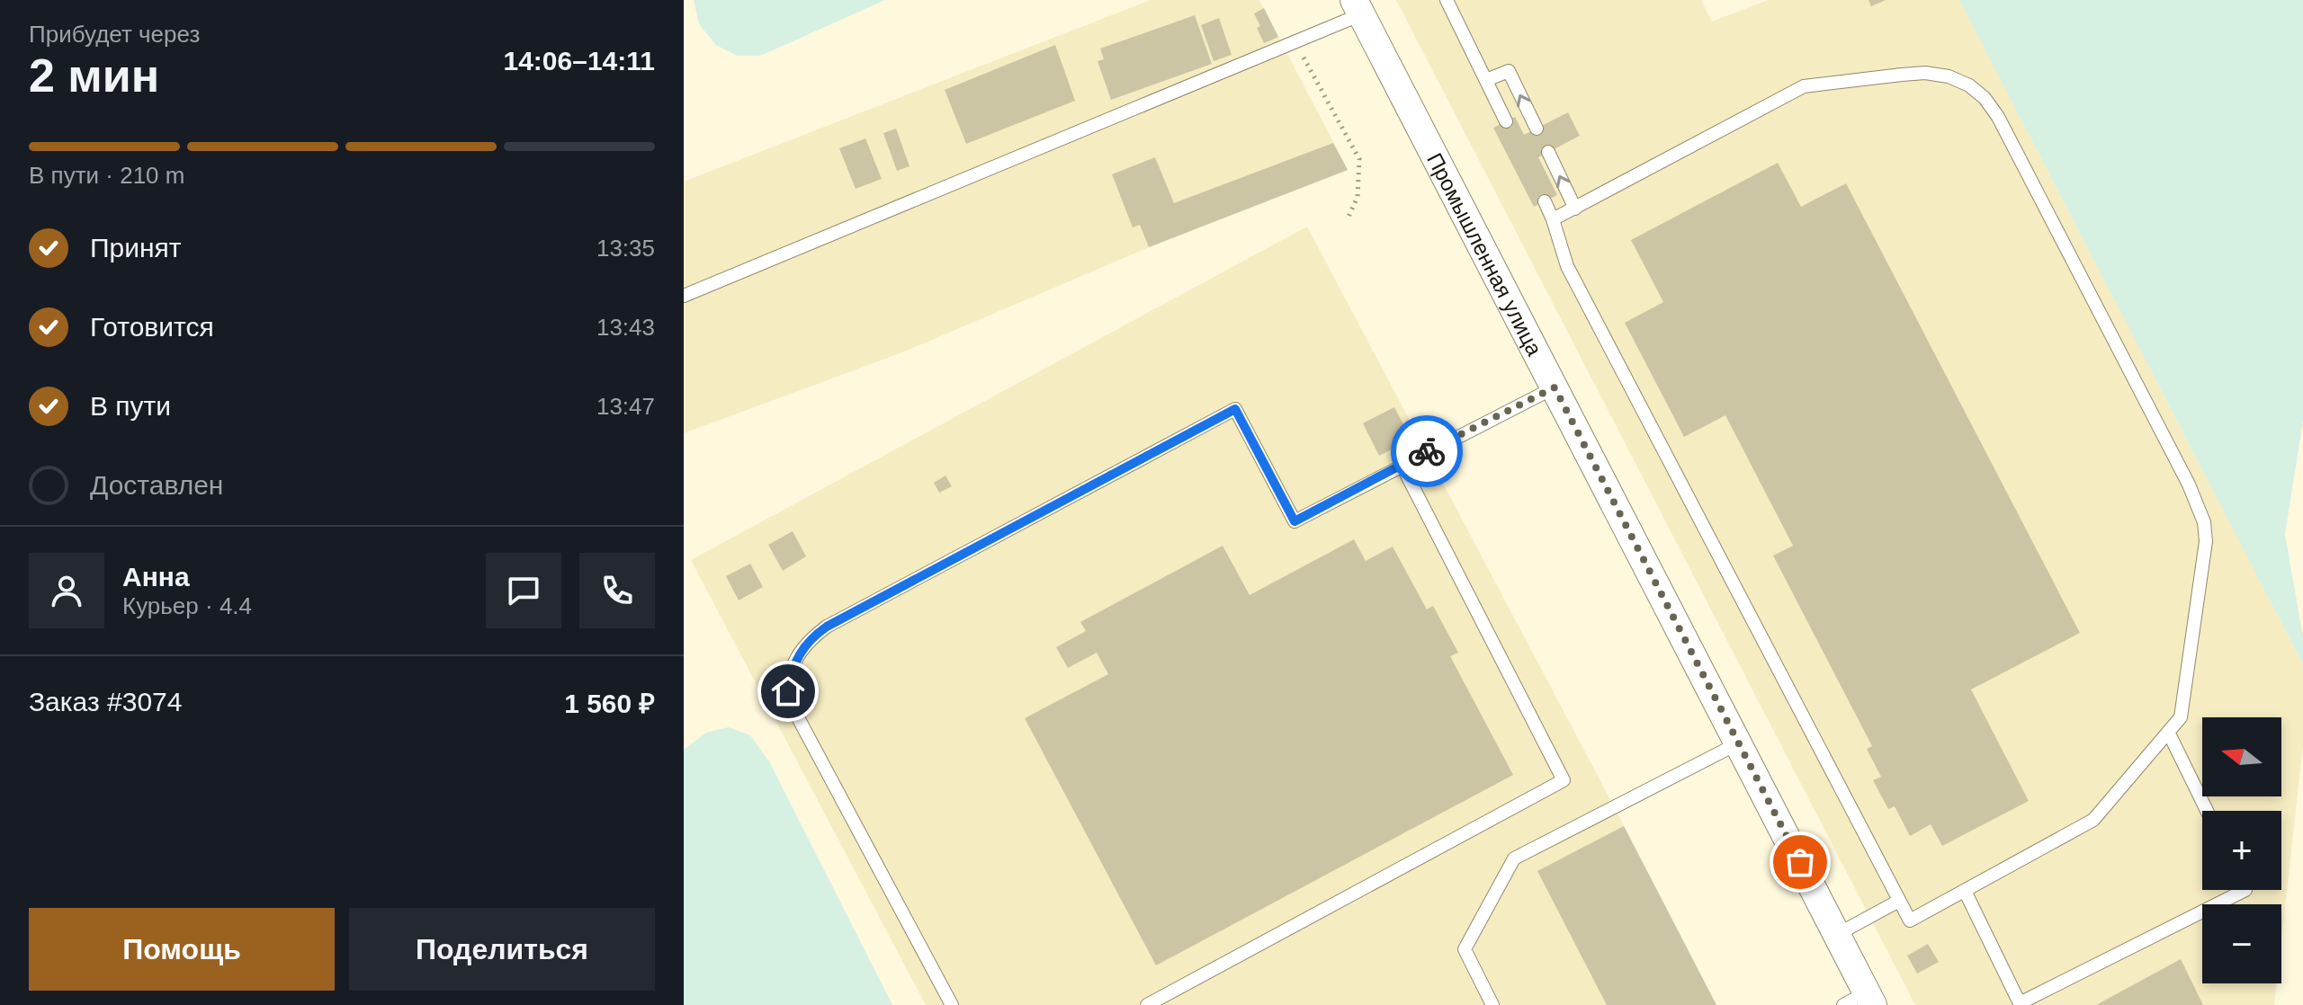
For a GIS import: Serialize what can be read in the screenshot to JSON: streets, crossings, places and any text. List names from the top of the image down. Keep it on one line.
{"streets":{"street":["Промышленная улица"]},"north":"left","page":{"heading":["2 мин","Прибудет через","14:06–14:11"],"panel":["Анна","Курьер · 4.4","Заказ #3074","1 560 ₽"],"bar":"В пути · 210 m","list":[["Принят","13:35"],["Готовится","13:43"],["В пути","13:47"],"Доставлен"],"map_buttons":["+","−"],"buttons":["Помощь","Поделиться"]}}
